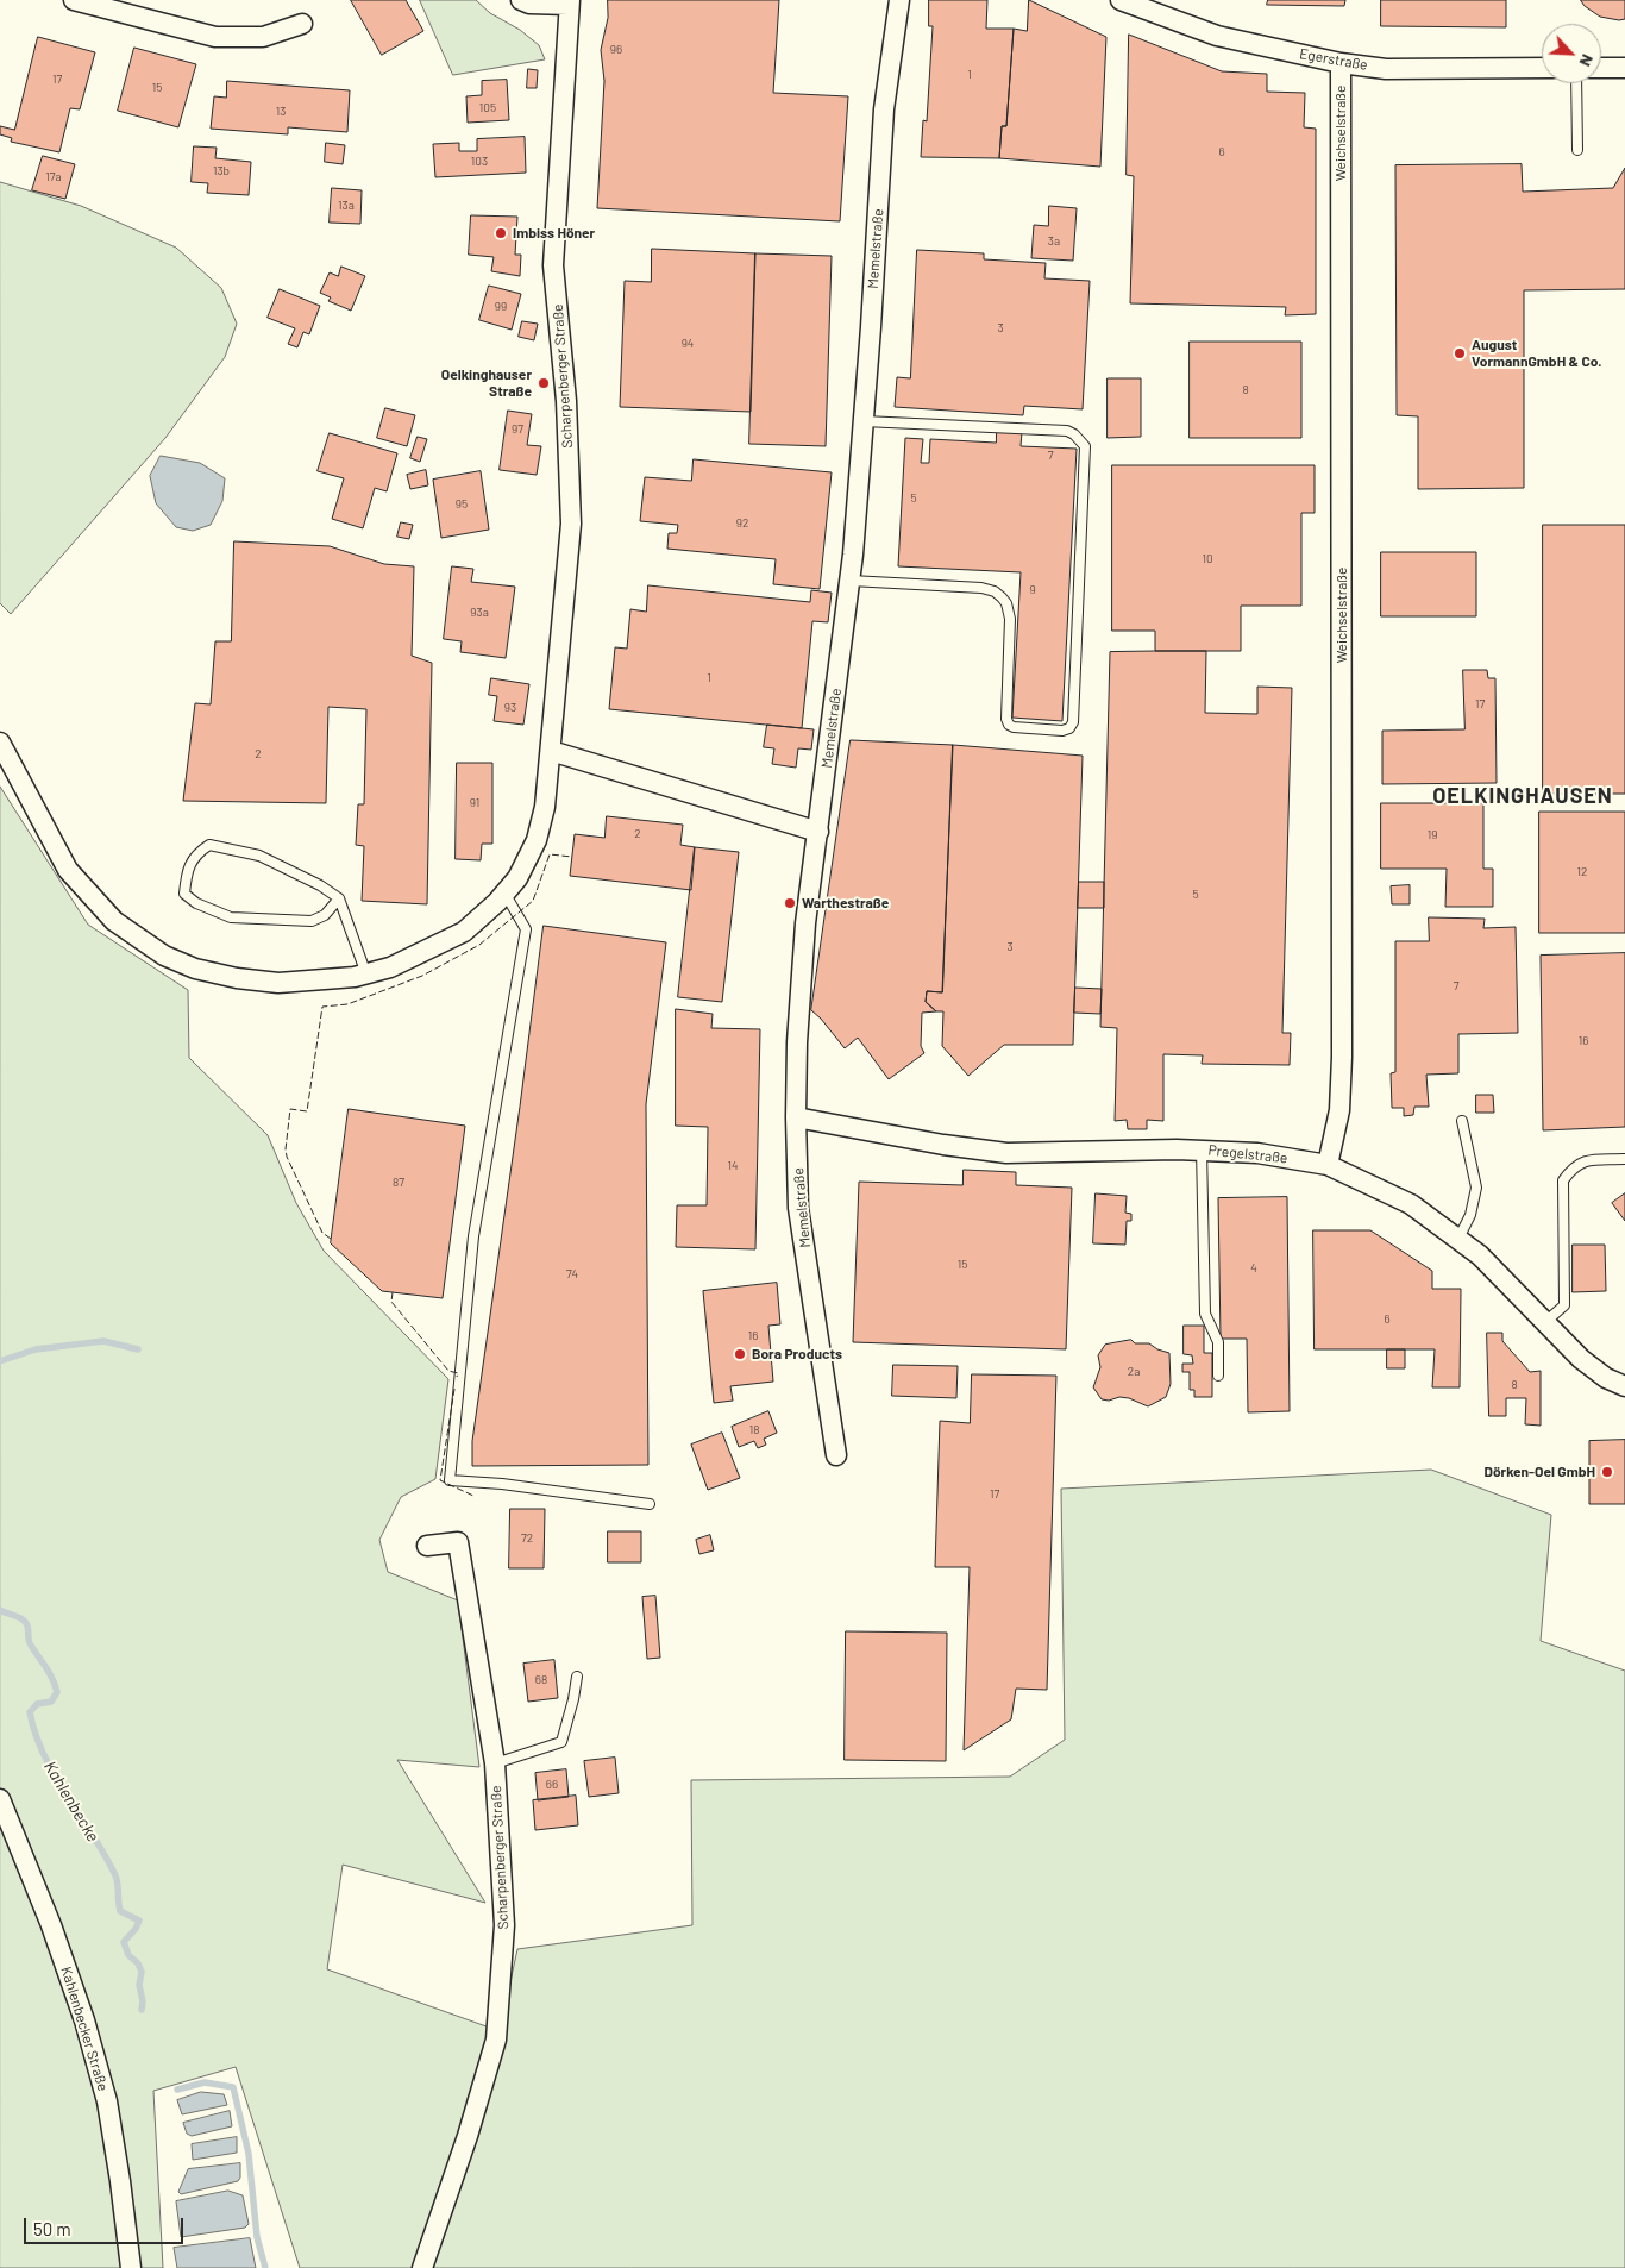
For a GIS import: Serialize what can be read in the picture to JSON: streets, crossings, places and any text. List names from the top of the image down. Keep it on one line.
{"streets":{"street":["Egerstraße","Weichselstraße","Memelstraße","Scharpenberger Straße","Pregelstraße","Kahlenbecker Straße"]},"crossings":[["Egerstraße","Weichselstraße"],["Weichselstraße","Pregelstraße"],["Memelstraße","Pregelstraße"]],"districts":["OELKINGHAUSEN"],"water":["Kahlenbecke"],"places":["Imbiss Höner","August VormannGmbH & Co.","Oelkinghauser Straße","Warthestraße","Bora Products","Dörken-Oel GmbH"],"house_numbers":["96","1","17","15","105","13","6","103","13b","17a","13a","3a","99","3","94","8","97","7","5","95","92","10","9","93a","1","17","93","2","91","2","19","12","5","3","7","16","14","87","15","4","74","6","16","2a","8","18","17","72","68","66"],"scale_bar":"50 m","north":"bottom right"}
